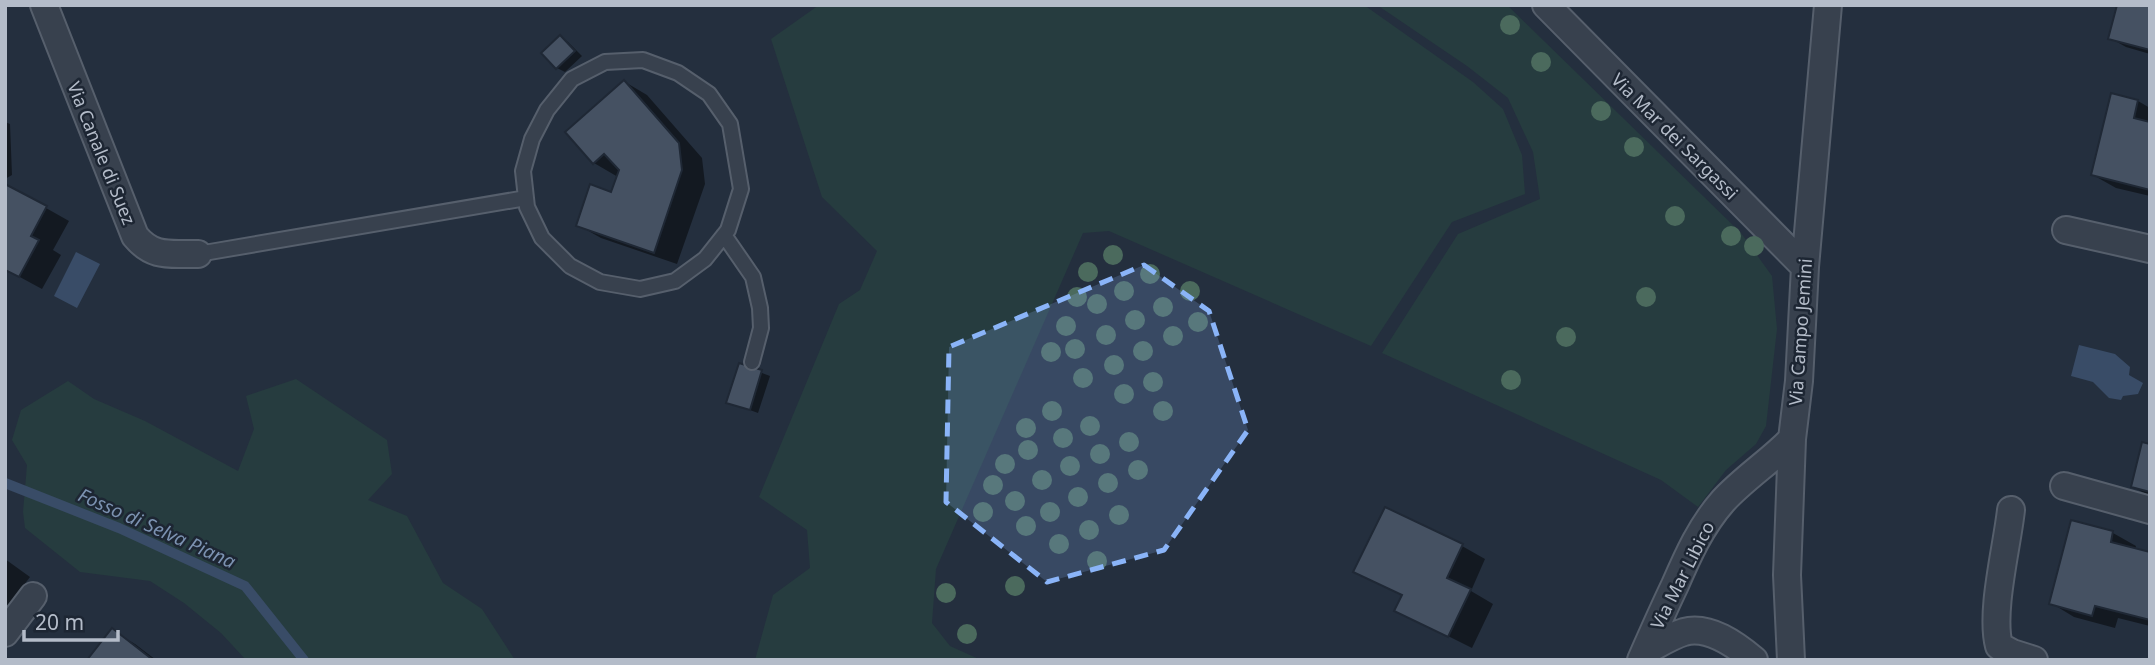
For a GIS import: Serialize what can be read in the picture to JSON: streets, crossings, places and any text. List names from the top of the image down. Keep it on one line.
{"streets":{"street":["Via Mar dei Sargassi","Via Canale di Suez","Via Campo Jemini","Via Mar Libico"]},"crossings":[["Via Mar dei Sargassi","Via Campo Jemini"],["Via Campo Jemini","Via Mar Libico"]],"water":["Fosso di Selva Piana"],"scale_bar":"20 m"}
